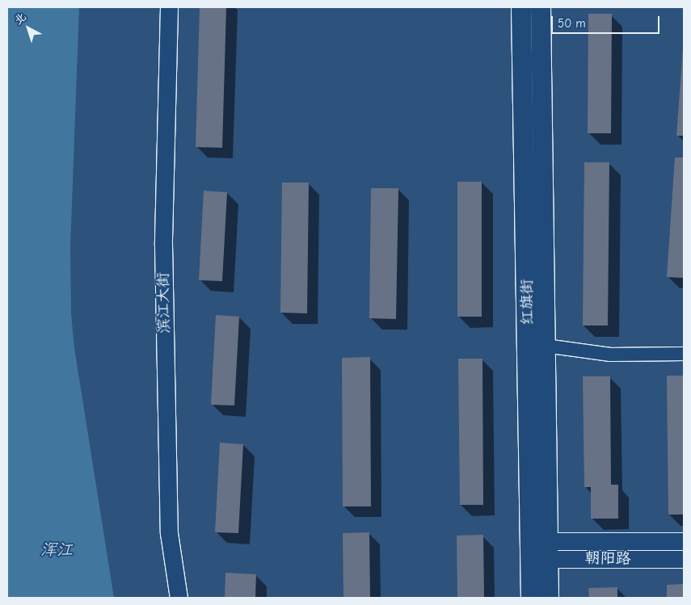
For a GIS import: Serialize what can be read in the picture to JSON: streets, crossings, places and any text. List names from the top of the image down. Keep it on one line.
{"streets":{"main road":["红旗街"],"street":["滨江大街","朝阳路"]},"crossings":[["红旗街","朝阳路"]],"water":["浑江"],"scale_bar":"50 m","north":"top left"}
